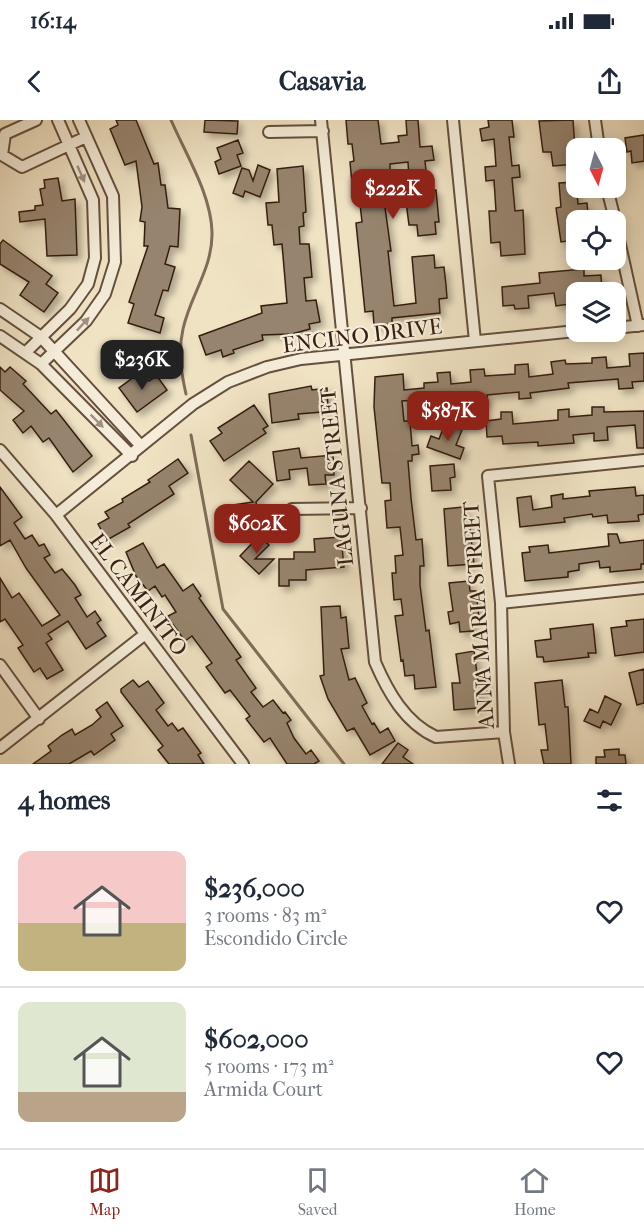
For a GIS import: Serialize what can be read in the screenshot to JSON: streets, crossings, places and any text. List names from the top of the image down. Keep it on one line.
{"streets":{"street":["ENCINO DRIVE","LAGUNA STREET","EL CAMINITO","ANNA MARIA STREET"]},"crossings":[["ENCINO DRIVE","LAGUNA STREET"],["ENCINO DRIVE","EL CAMINITO"],["LAGUNA STREET","ANNA MARIA STREET"]],"north":"bottom","page":{"status":"16:14","header":"Casavia","price":["$222K","$236K","$587K","$602K"],"heading":"4 homes","list":[{"name":"$236,000","note":"3 rooms · 83 m² · Escondido Circle"},{"name":"$602,000","note":"5 rooms · 173 m² · Armida Court"}],"tabs":["Map","Saved","Home"]}}
